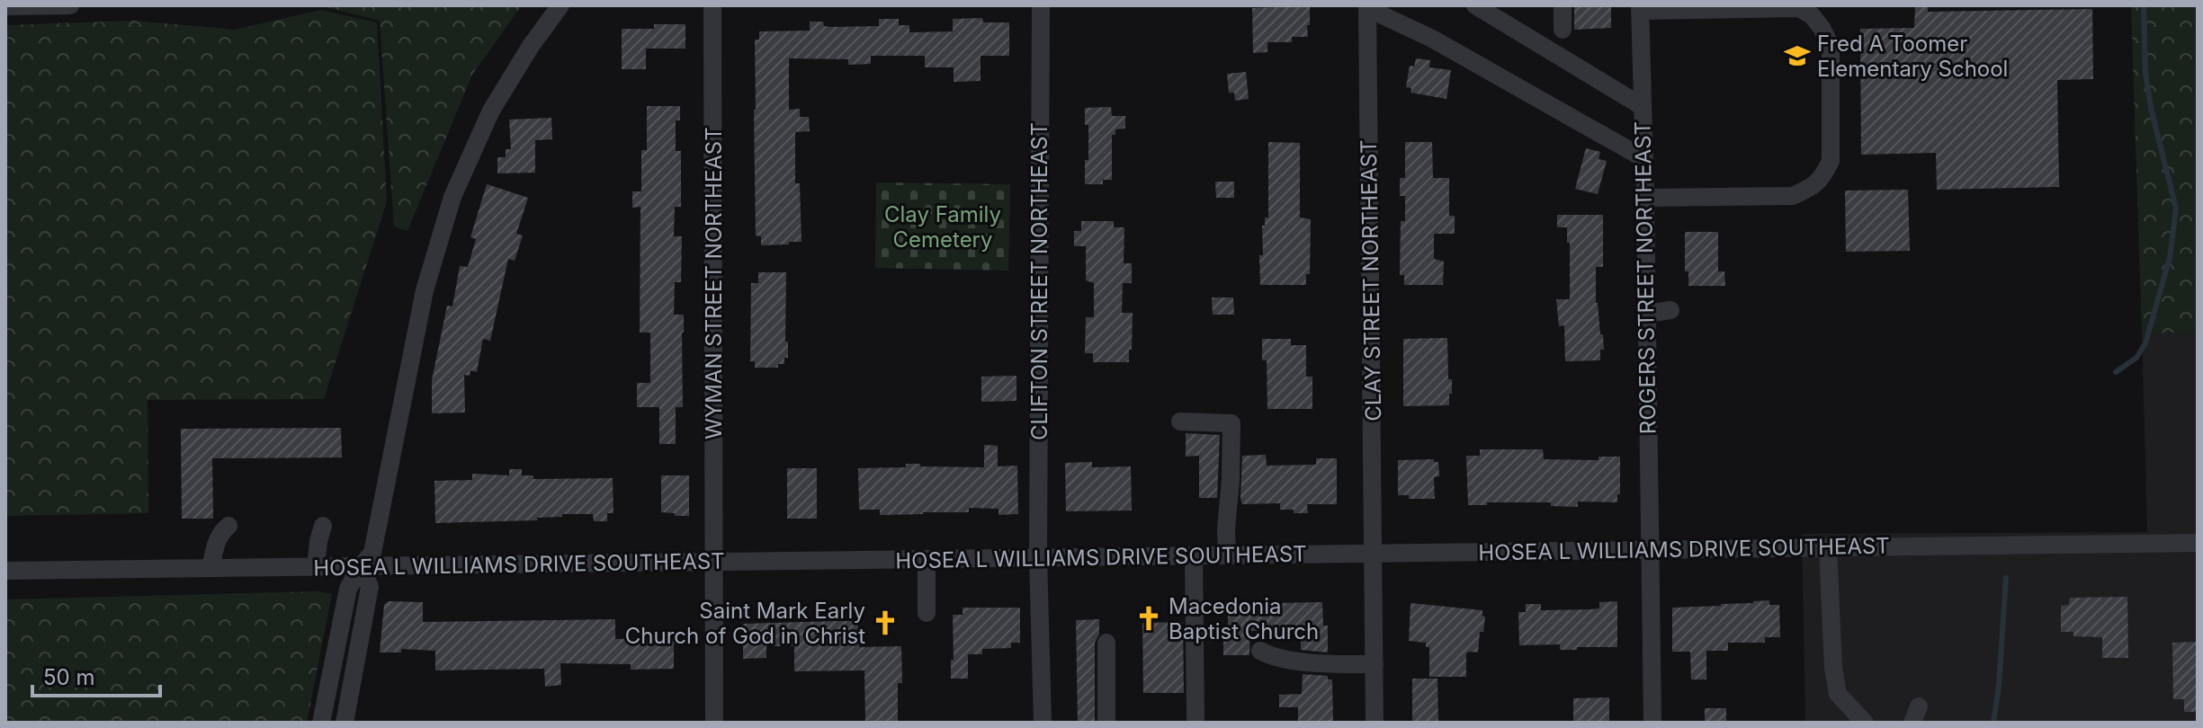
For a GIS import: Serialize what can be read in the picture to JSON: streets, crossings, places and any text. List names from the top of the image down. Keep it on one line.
{"streets":{"street":["ROGERS STREET NORTHEAST","CLAY STREET NORTHEAST","CLIFTON STREET NORTHEAST","WYMAN STREET NORTHEAST","HOSEA L WILLIAMS DRIVE SOUTHEAST"]},"crossings":[["ROGERS STREET NORTHEAST","CLAY STREET NORTHEAST"],["ROGERS STREET NORTHEAST","HOSEA L WILLIAMS DRIVE SOUTHEAST"],["CLAY STREET NORTHEAST","HOSEA L WILLIAMS DRIVE SOUTHEAST"],["CLIFTON STREET NORTHEAST","HOSEA L WILLIAMS DRIVE SOUTHEAST"],["WYMAN STREET NORTHEAST","HOSEA L WILLIAMS DRIVE SOUTHEAST"]],"parks":["Clay Family Cemetery"],"places":{"school or university":["Fred A Toomer Elementary School"],"church":["Macedonia Baptist Church","Saint Mark Early Church of God in Christ"]},"scale_bar":"50 m"}
